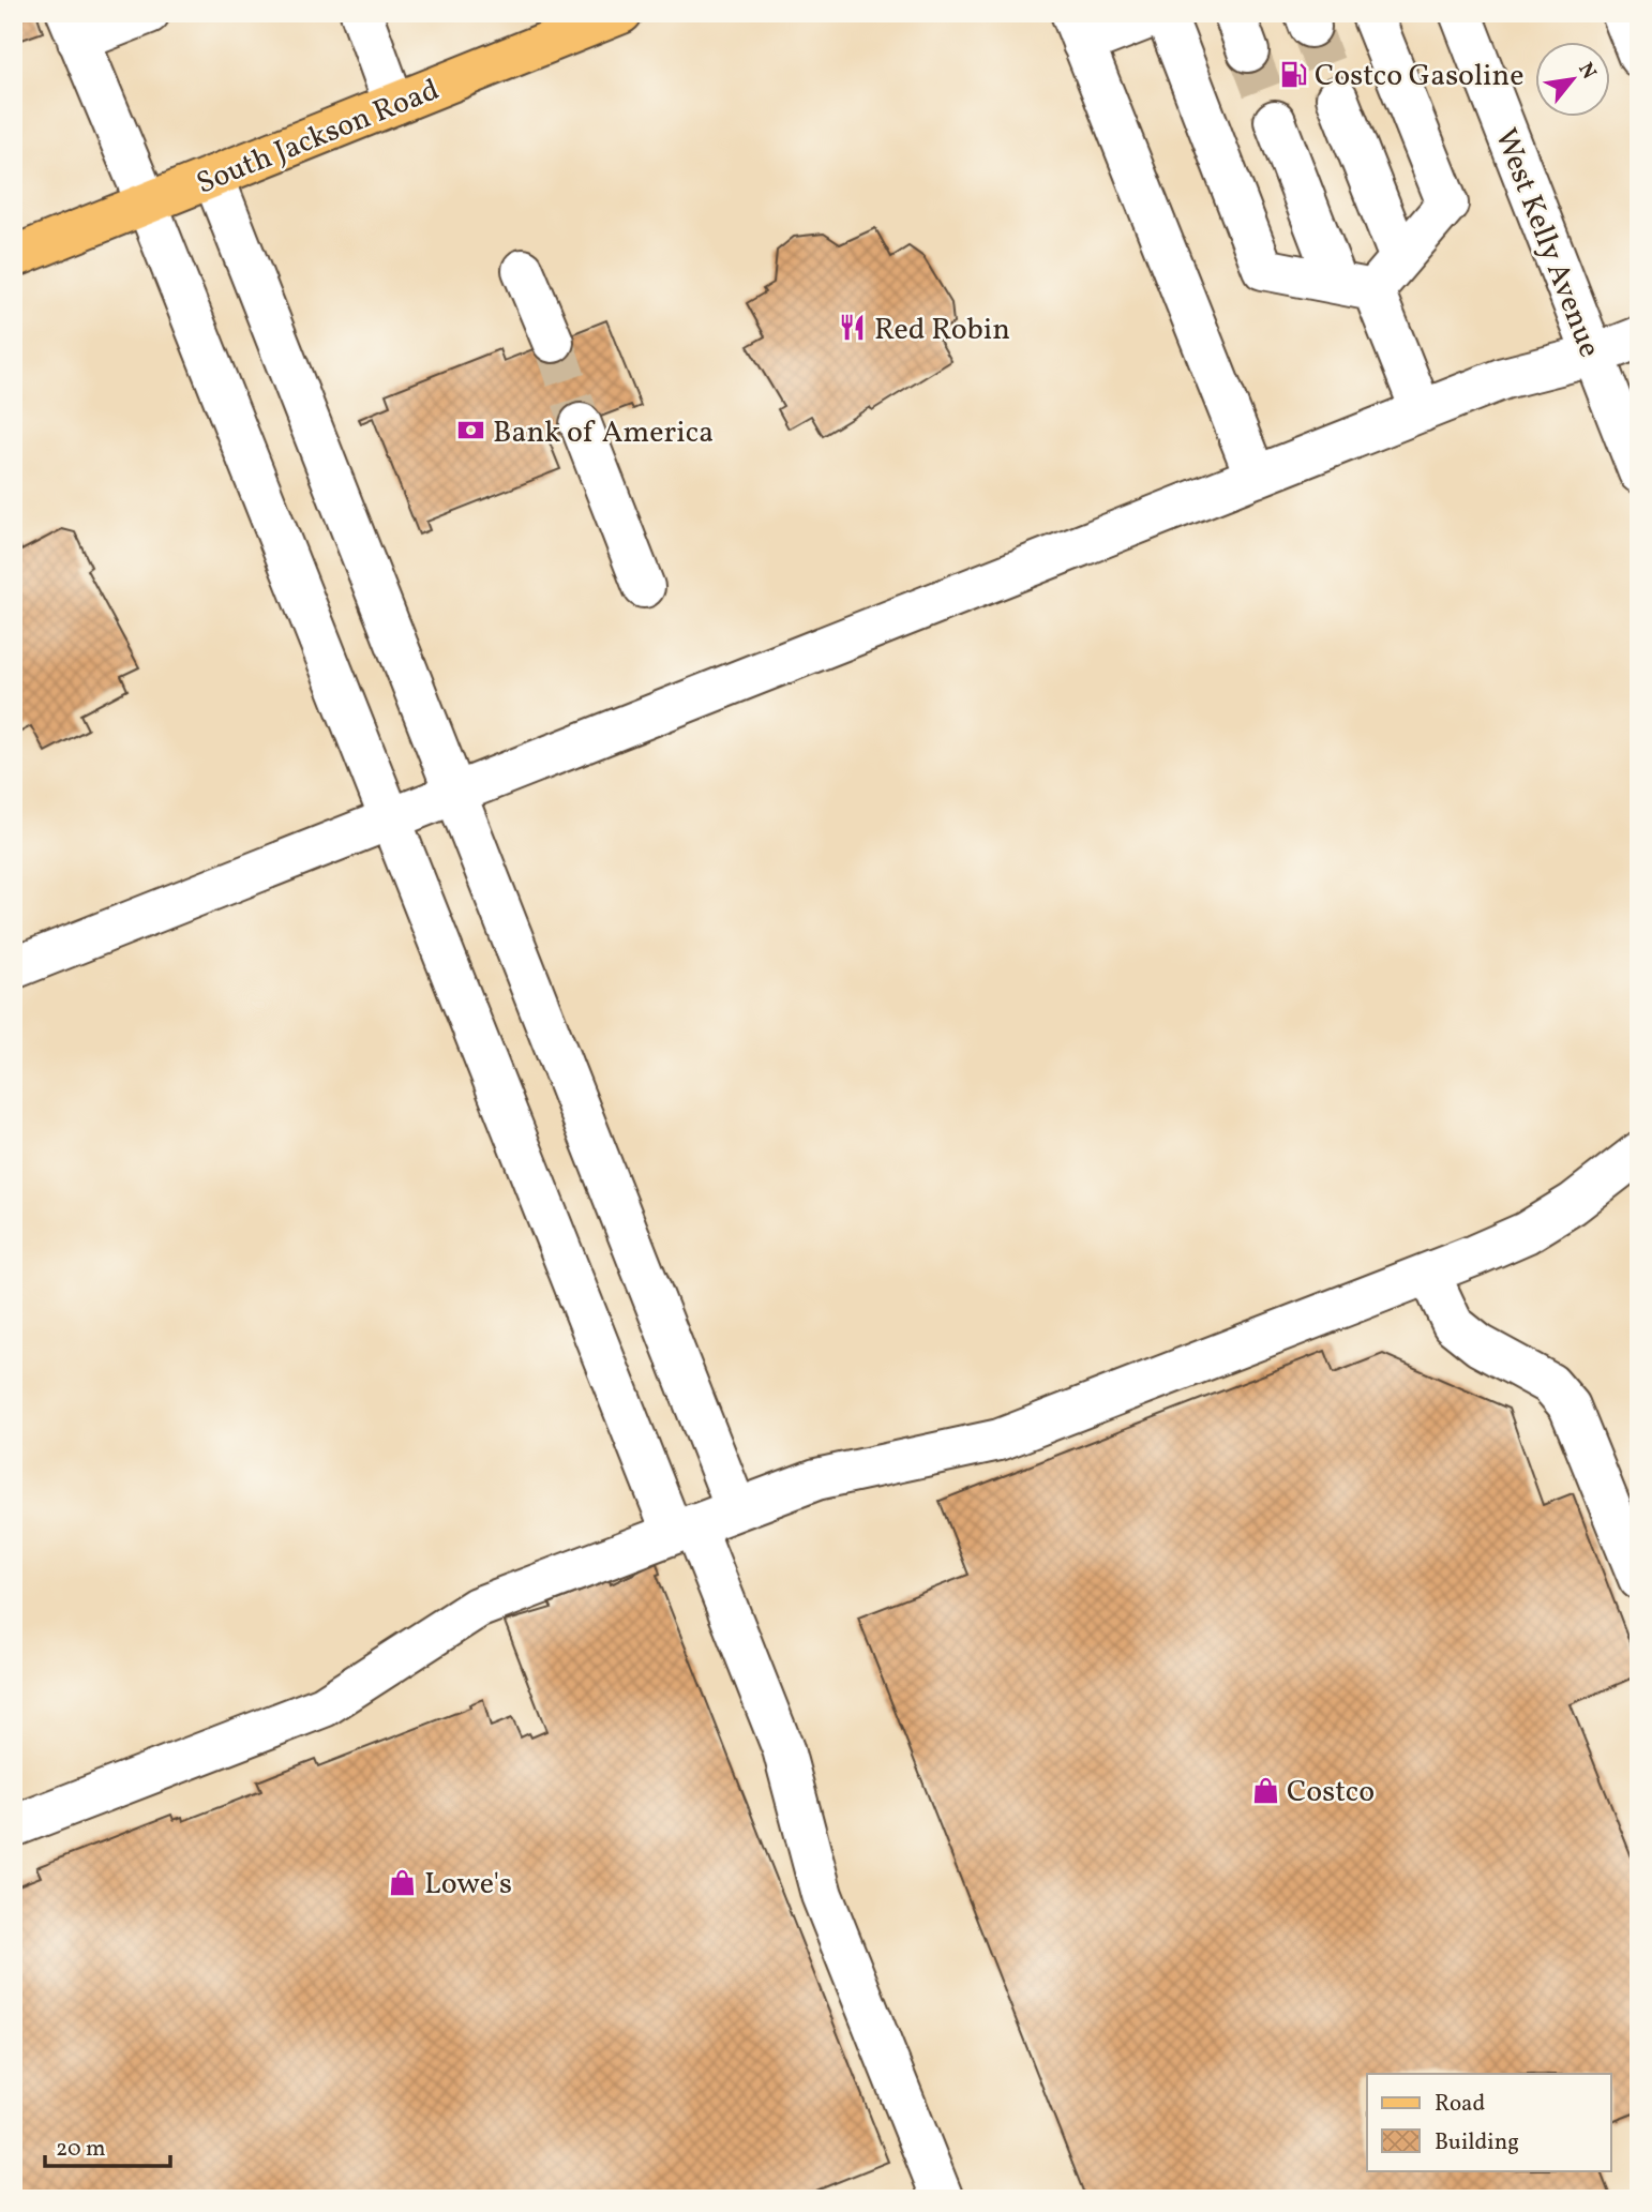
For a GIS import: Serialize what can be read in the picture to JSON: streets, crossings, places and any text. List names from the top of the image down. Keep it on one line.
{"streets":{"main road":["South Jackson Road"],"street":["West Kelly Avenue"]},"places":{"fuel station":["Costco Gasoline"],"restaurant":["Red Robin"],"bank":["Bank of America"],"shop":["Costco","Lowe's"]},"legend":["Road","Building"],"scale_bar":"20 m","north":"top right"}
